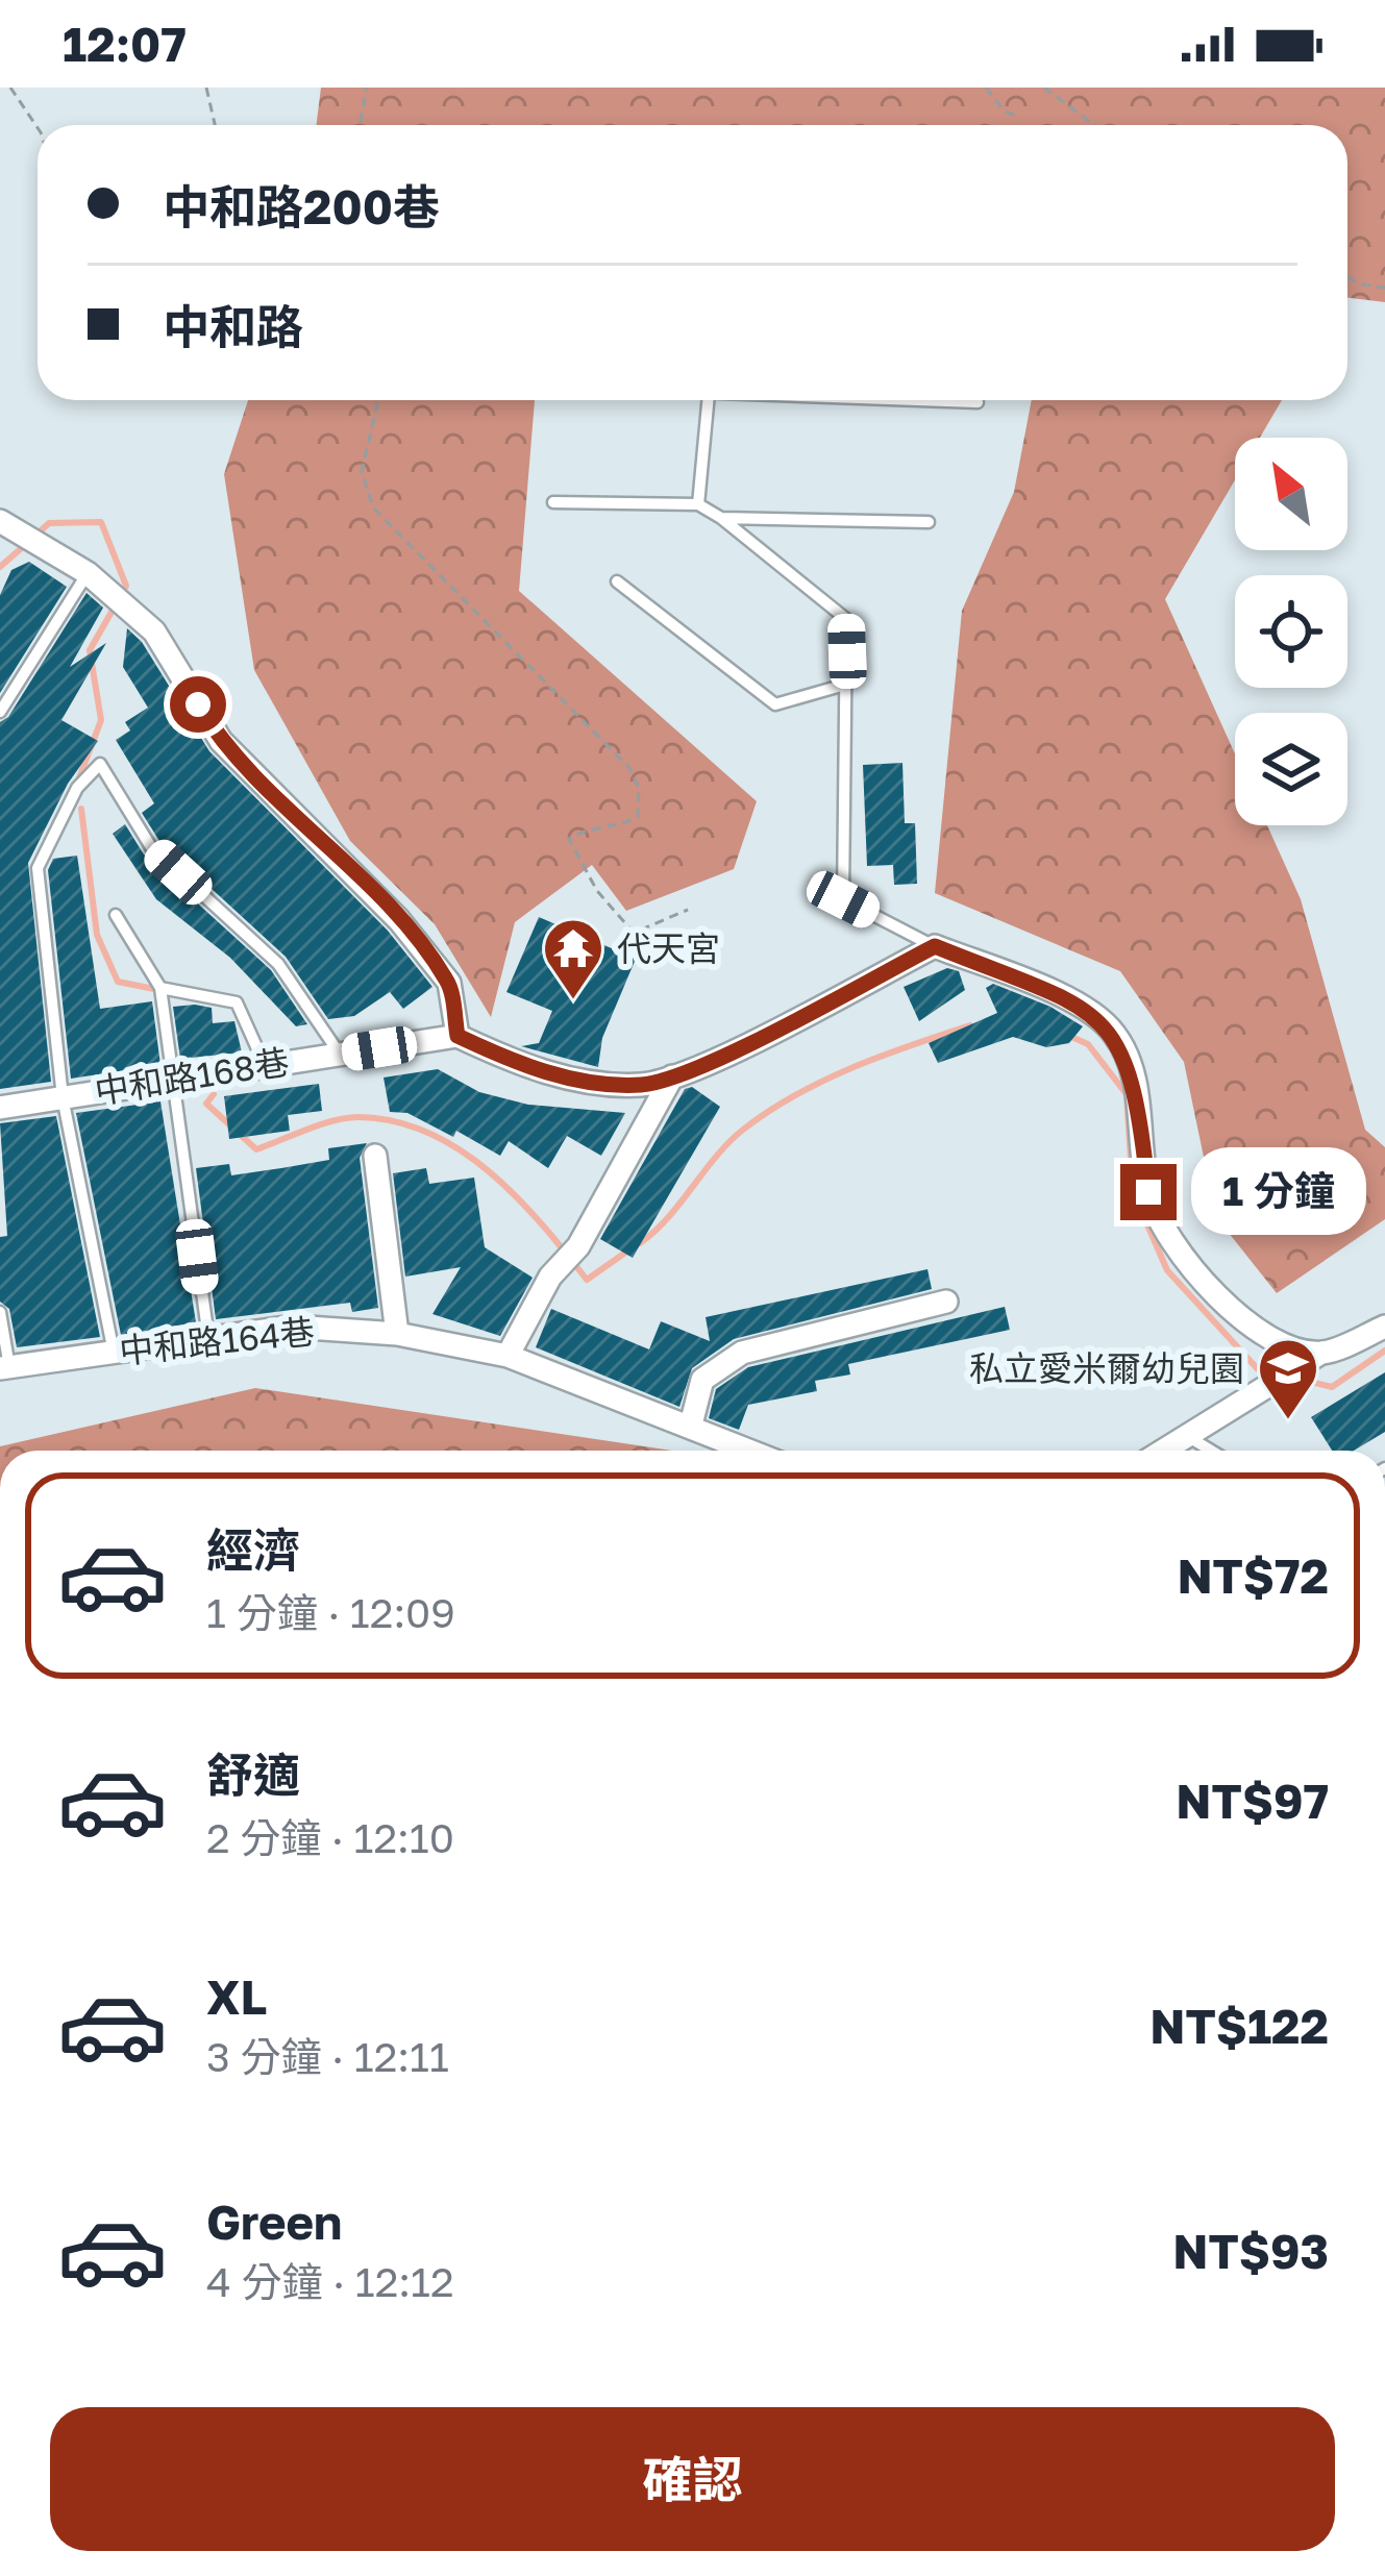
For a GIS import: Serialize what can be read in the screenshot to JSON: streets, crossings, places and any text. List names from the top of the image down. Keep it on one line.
{"streets":{"street":["中和路168巷","中和路164巷"]},"places":{"temple":["代天宮"],"school or university":["私立愛米爾幼兒園"]},"north":"top left","page":{"status":"12:07","banner":["中和路200巷","中和路"],"bubble":"1 分鐘","list":[{"name":"經濟","note":"1 分鐘 · 12:09","value":"NT$72"},{"name":"舒適","note":"2 分鐘 · 12:10","value":"NT$97"},{"name":"XL","note":"3 分鐘 · 12:11","value":"NT$122"},{"name":"Green","note":"4 分鐘 · 12:12","value":"NT$93"}],"buttons":"確認"}}
